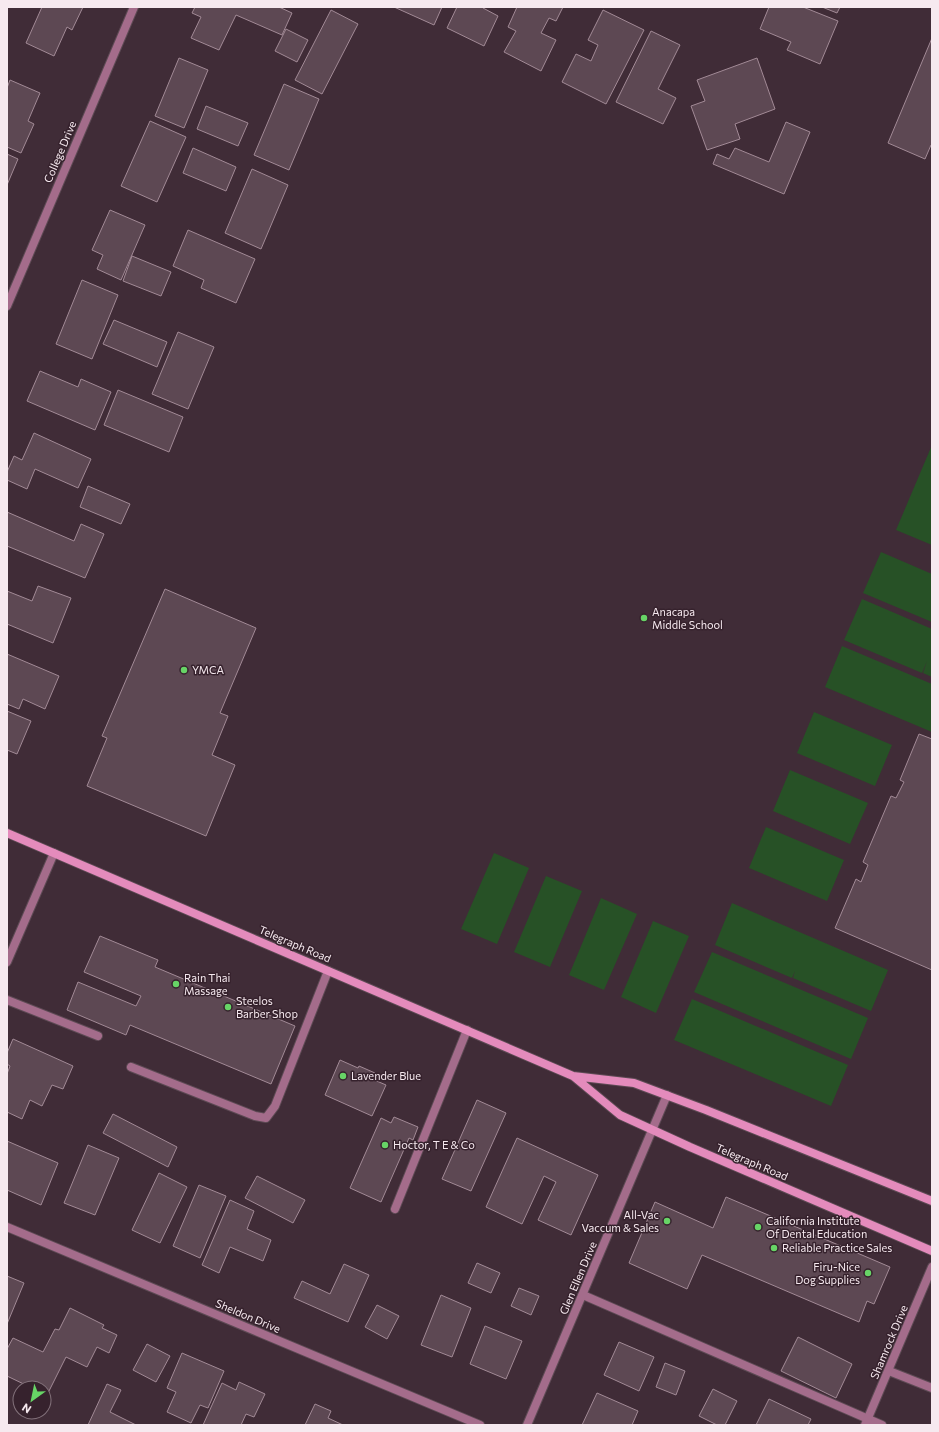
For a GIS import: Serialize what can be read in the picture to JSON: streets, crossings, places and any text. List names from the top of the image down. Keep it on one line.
{"streets":{"main road":["Telegraph Road"],"street":["College Drive","Glen Ellen Drive","Sheldon Drive","Shamrock Drive"]},"crossings":[["Telegraph Road","Glen Ellen Drive"]],"places":["Anacapa Middle School","YMCA","Rain Thai Massage","Steelos Barber Shop","Lavender Blue","Hoctor, T E & Co","All-Vac Vaccum & Sales","California Institute Of Dental Education","Reliable Practice Sales","Firu-Nice Dog Supplies"],"north":"bottom left"}
